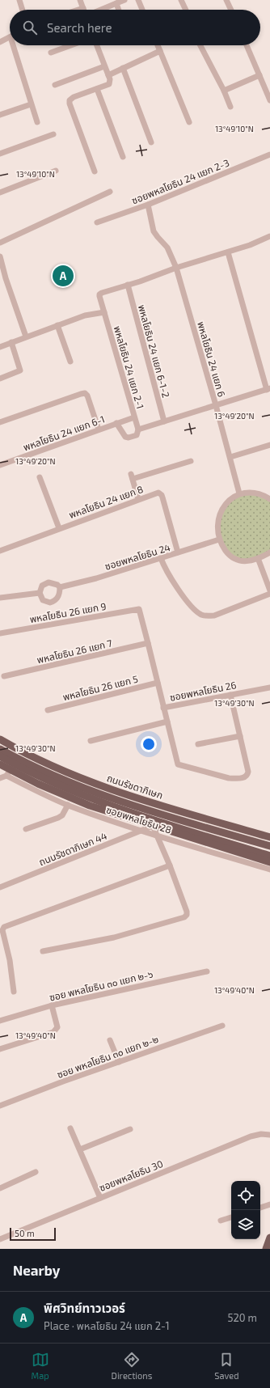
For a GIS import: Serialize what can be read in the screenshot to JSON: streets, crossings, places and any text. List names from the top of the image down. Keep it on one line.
{"streets":{"main road":["ถนนรัชดาภิเษก"],"street":["ซอยพหลโยธิน 24 แยก 2-3","พหลโยธิน 24 แยก 6-1-2","พหลโยธิน 24 แยก 6","พหลโยธิน 24 แยก 2-1","พหลโยธิน 24 แยก 6-1","พหลโยธิน 24 แยก 8","ซอยพหลโยธิน 24","พหลโยธิน 26 แยก 9","พหลโยธิน 26 แยก 7","พหลโยธิน 26 แยก 5","ซอยพหลโยธิน 26","ซอยพหลโยธิน 28","ถนนรัชดาภิเษก 44","ซอย พหลโยธิน ๓๐ แยก ๒-๖","ซอย พหลโยธิน ๓๐ แยก ๒-๒","ซอยพหลโยธิน 30"]},"crossings":[["ซอยพหลโยธิน 24 แยก 2-3","พหลโยธิน 24 แยก 6"],["พหลโยธิน 24 แยก 6-1-2","พหลโยธิน 24 แยก 2-1"],["พหลโยธิน 24 แยก 6","พหลโยธิน 24 แยก 2-1"],["พหลโยธิน 24 แยก 2-1","พหลโยธิน 24 แยก 6-1"],["พหลโยธิน 24 แยก 8","ซอยพหลโยธิน 24"],["พหลโยธิน 26 แยก 9","ซอยพหลโยธิน 26"],["พหลโยธิน 26 แยก 7","ซอยพหลโยธิน 26"],["พหลโยธิน 26 แยก 5","ซอยพหลโยธิน 26"],["ซอยพหลโยธิน 28","ถนนรัชดาภิเษก 44"]],"scale_bar":"50 m","page":{"search":"Search here","pins":"A","scale":"50 m","heading":"Nearby","list":[{"mark":"A","name":"พิศวิทย์ทาวเวอร์","note":"Place · พหลโยธิน 24 แยก 2-1","value":"520 m"}],"nav":["Map","Directions","Saved"]},"coordinates":["13°49'10\"N","13°49'20\"N","13°49'30\"N","13°49'40\"N"]}
